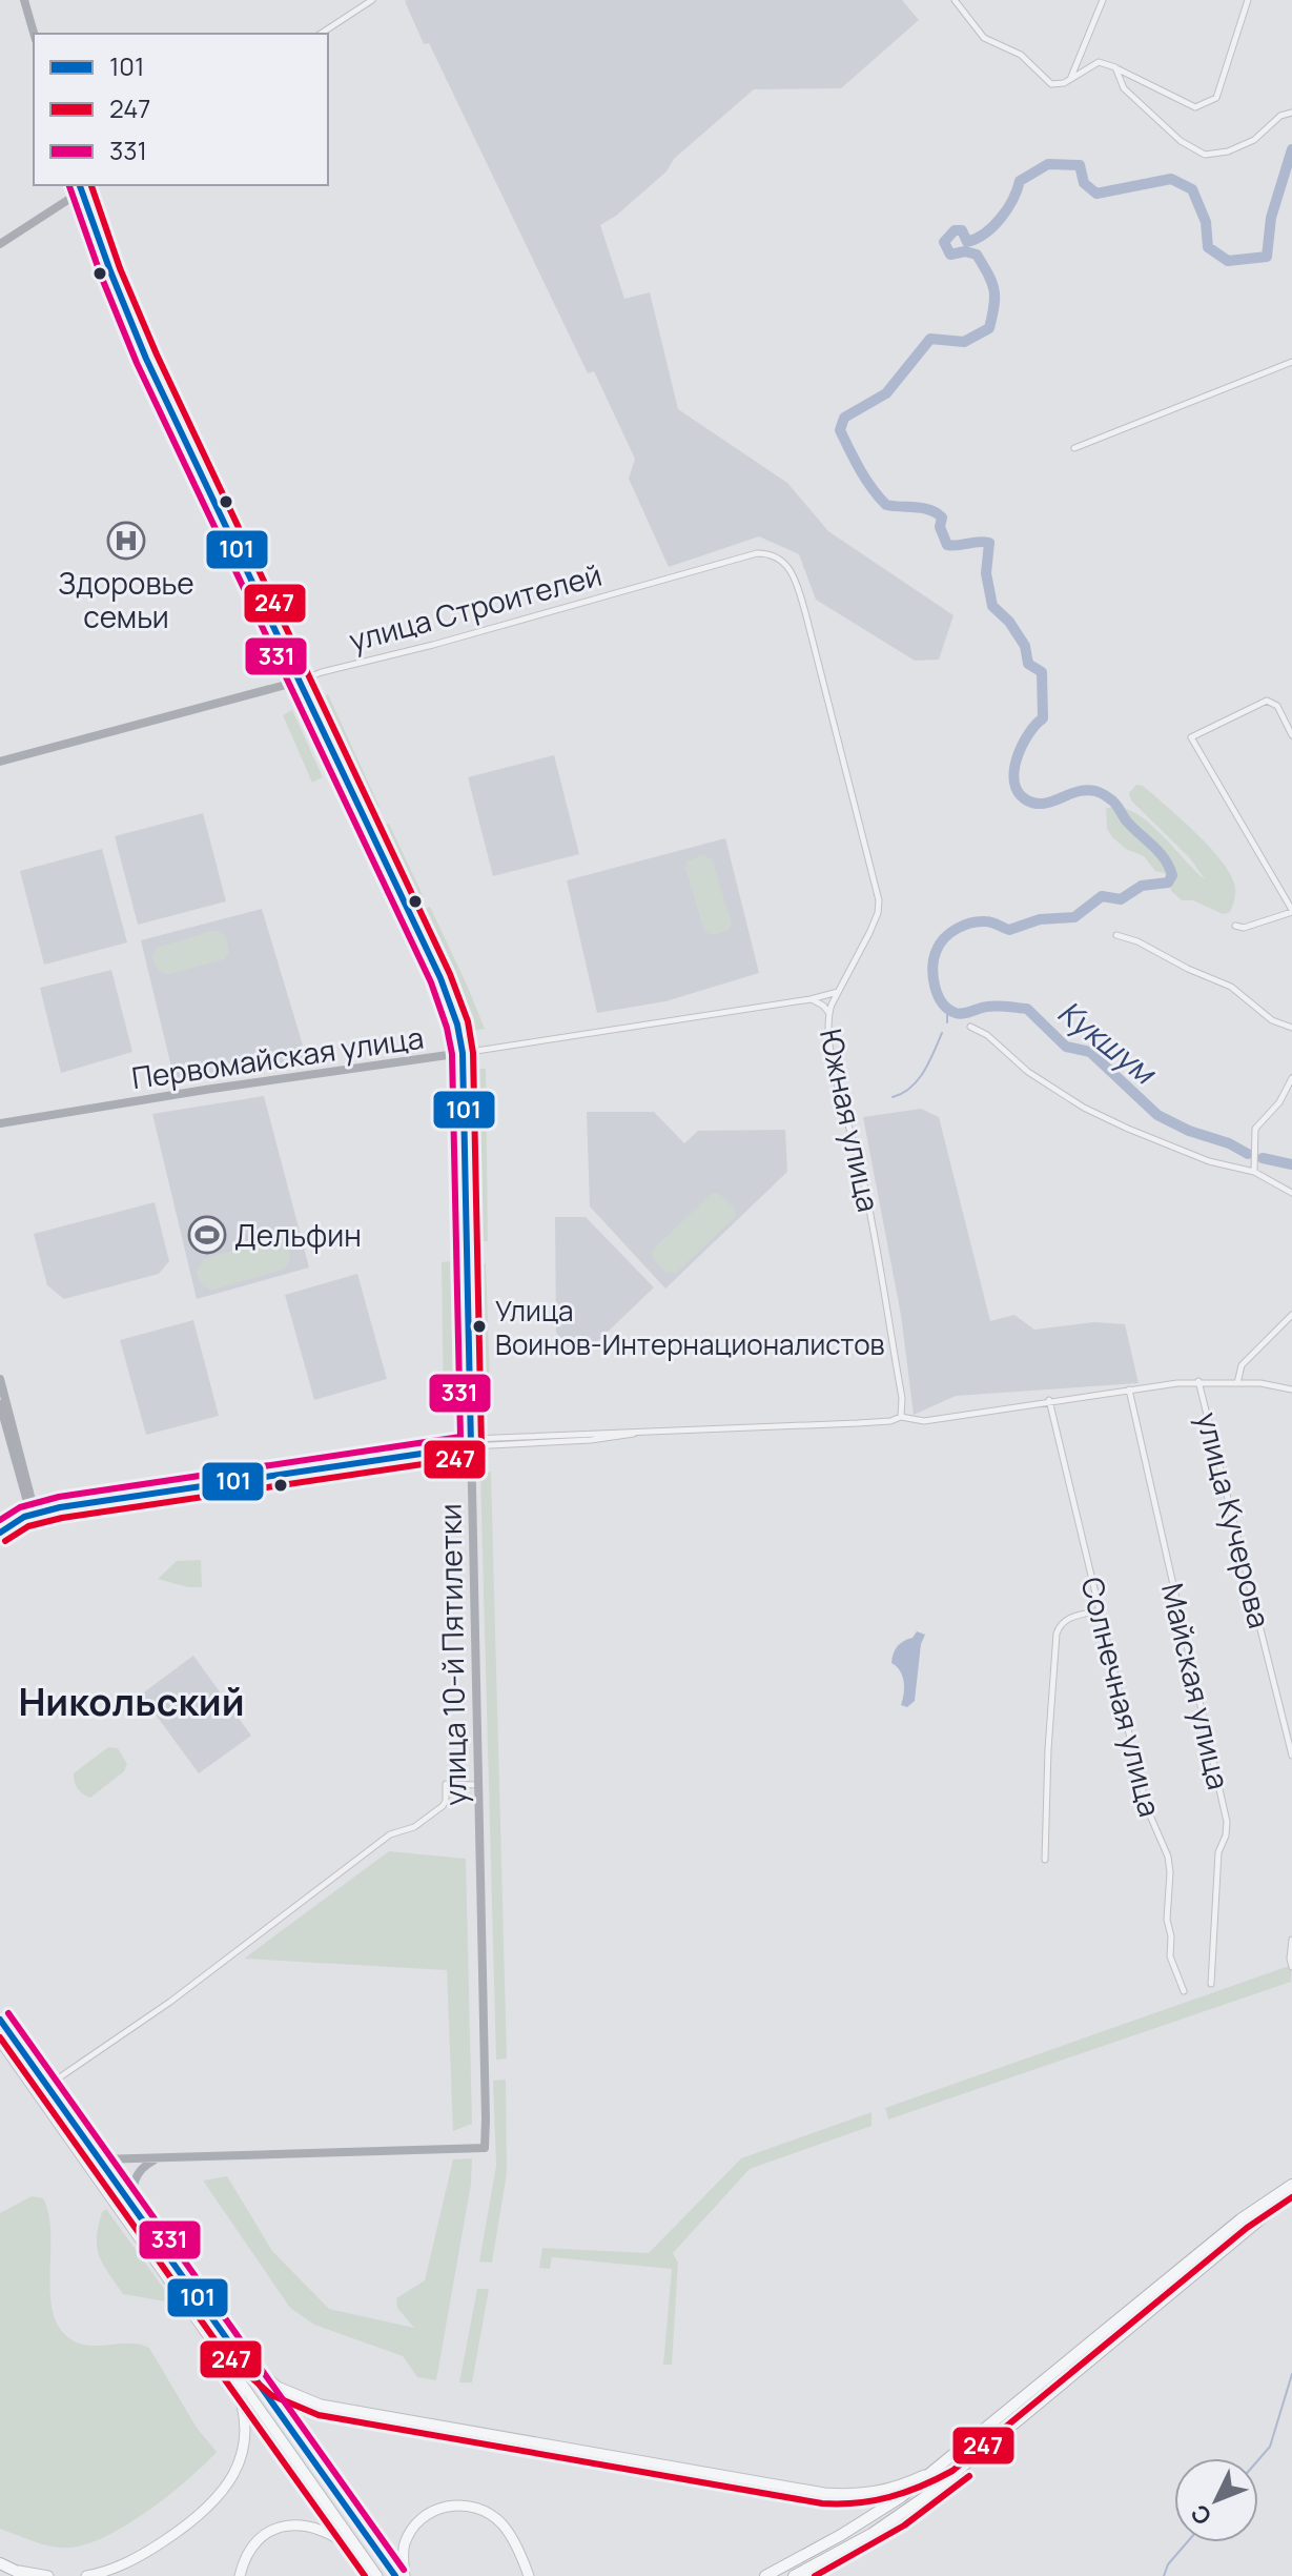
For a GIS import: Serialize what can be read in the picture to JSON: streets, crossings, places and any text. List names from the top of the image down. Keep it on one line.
{"streets":{"main road":["улица Строителей","Первомайская улица","улица 10-й Пятилетки"],"street":["Южная улица","улица Кучерова","Майская улица","Солнечная улица"]},"crossings":[["улица Строителей","Южная улица"],["улица Строителей","улица 10-й Пятилетки"],["Первомайская улица","Южная улица"],["Первомайская улица","улица 10-й Пятилетки"]],"districts":["Никольский"],"water":["Кукшум"],"places":{"hospital":["Здоровье семьи"],"sports":["Дельфин"],"other":["Улица Воинов-Интернационалистов"]},"lines":["transit line 101","transit line 247","transit line 331"],"legend":["101","247","331"],"north":"bottom left"}
